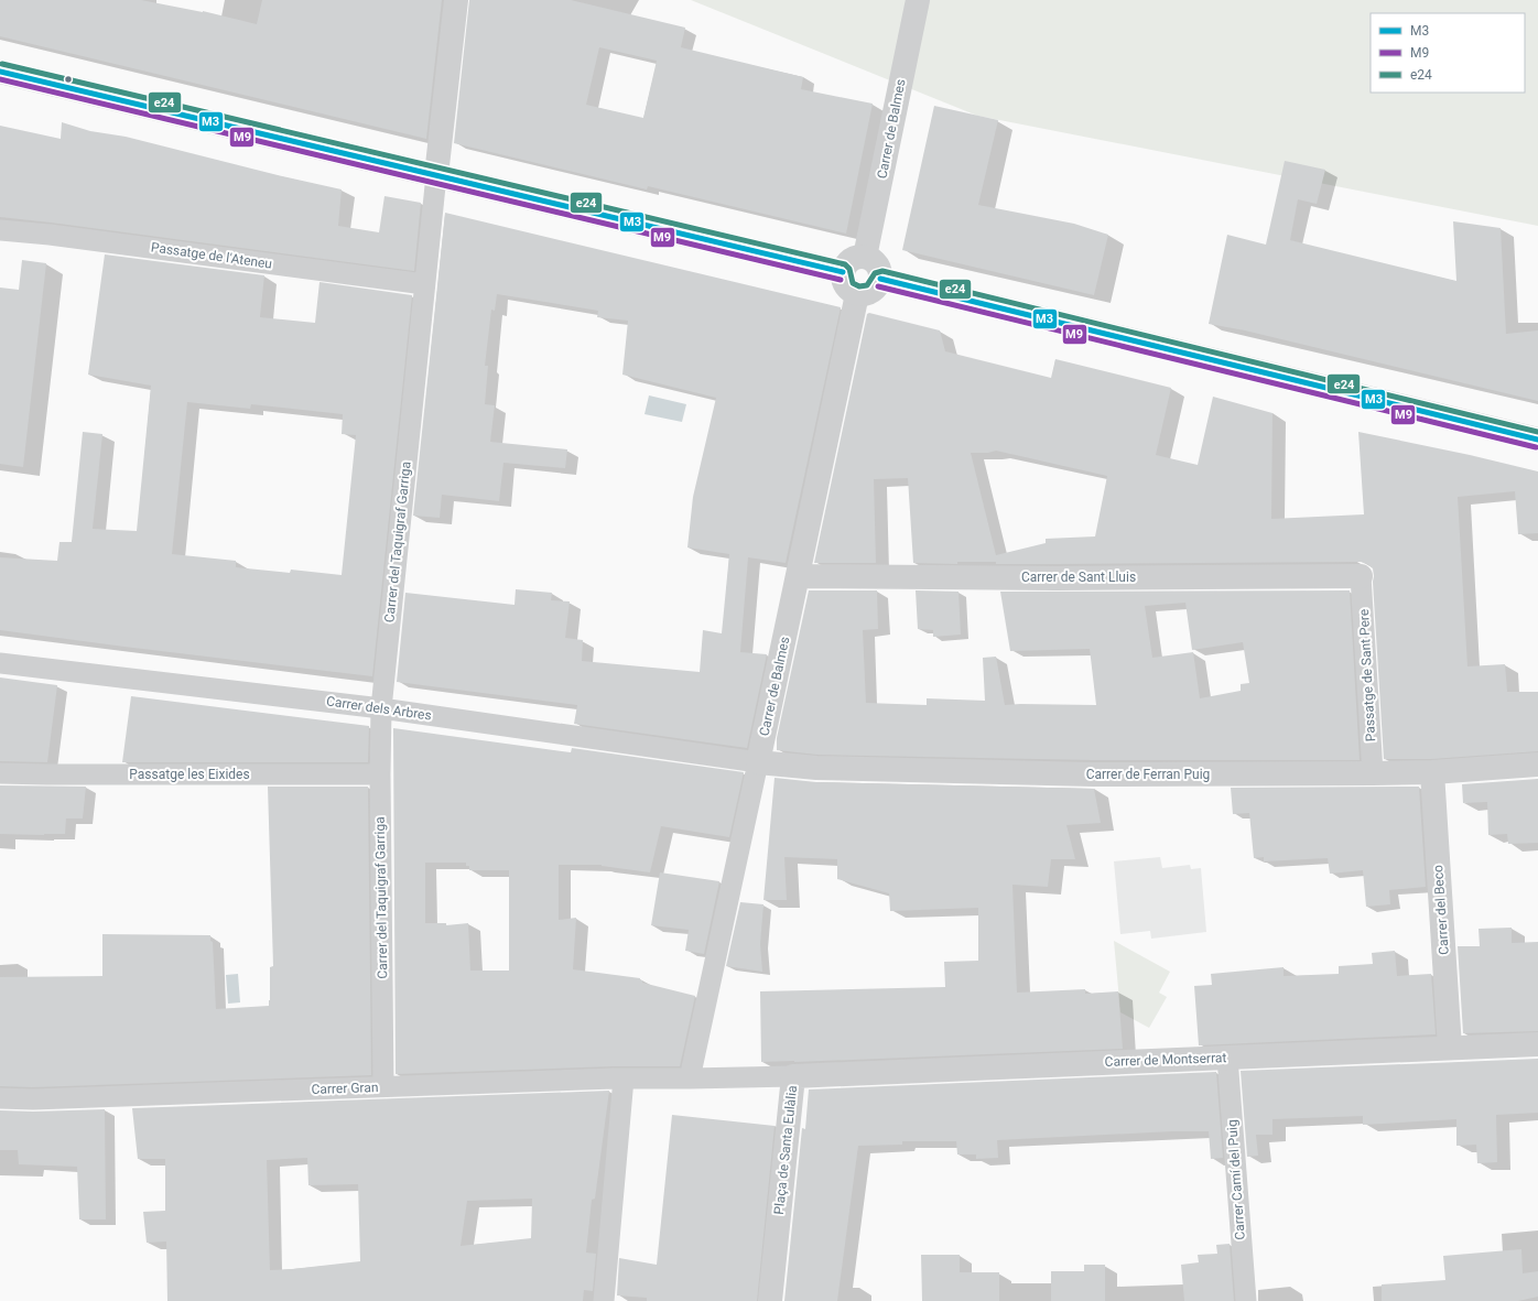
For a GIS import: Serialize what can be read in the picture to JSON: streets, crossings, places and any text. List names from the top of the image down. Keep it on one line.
{"streets":{"street":["Carrer de Balmes","Passatge de l'Ateneu","Carrer del Taquigraf Garriga","Carrer de Sant Lluis","Passatge de Sant Pere","Carrer dels Arbres","Passatge les Eixides","Carrer de Ferran Puig","Carrer del Beco","Carrer de Montserrat","Carrer Gran","Plaça de Santa Eulàlia","Carrer Camí del Puig"]},"crossings":[["Carrer de Balmes","Carrer de Sant Lluis"],["Carrer de Balmes","Carrer dels Arbres"],["Carrer de Balmes","Carrer de Ferran Puig"],["Carrer de Balmes","Carrer Gran"],["Carrer de Balmes","Plaça de Santa Eulàlia"],["Passatge de l'Ateneu","Carrer del Taquigraf Garriga"],["Carrer del Taquigraf Garriga","Carrer dels Arbres"],["Carrer del Taquigraf Garriga","Passatge les Eixides"],["Carrer del Taquigraf Garriga","Carrer Gran"],["Carrer de Sant Lluis","Passatge de Sant Pere"],["Passatge de Sant Pere","Carrer de Ferran Puig"],["Carrer dels Arbres","Carrer de Ferran Puig"],["Carrer de Ferran Puig","Carrer del Beco"],["Carrer del Beco","Carrer de Montserrat"],["Carrer de Montserrat","Plaça de Santa Eulàlia"],["Carrer de Montserrat","Carrer Camí del Puig"],["Carrer Gran","Plaça de Santa Eulàlia"]],"lines":["transit line e24","transit line M3","transit line M9"],"legend":["M3","M9","e24"]}
